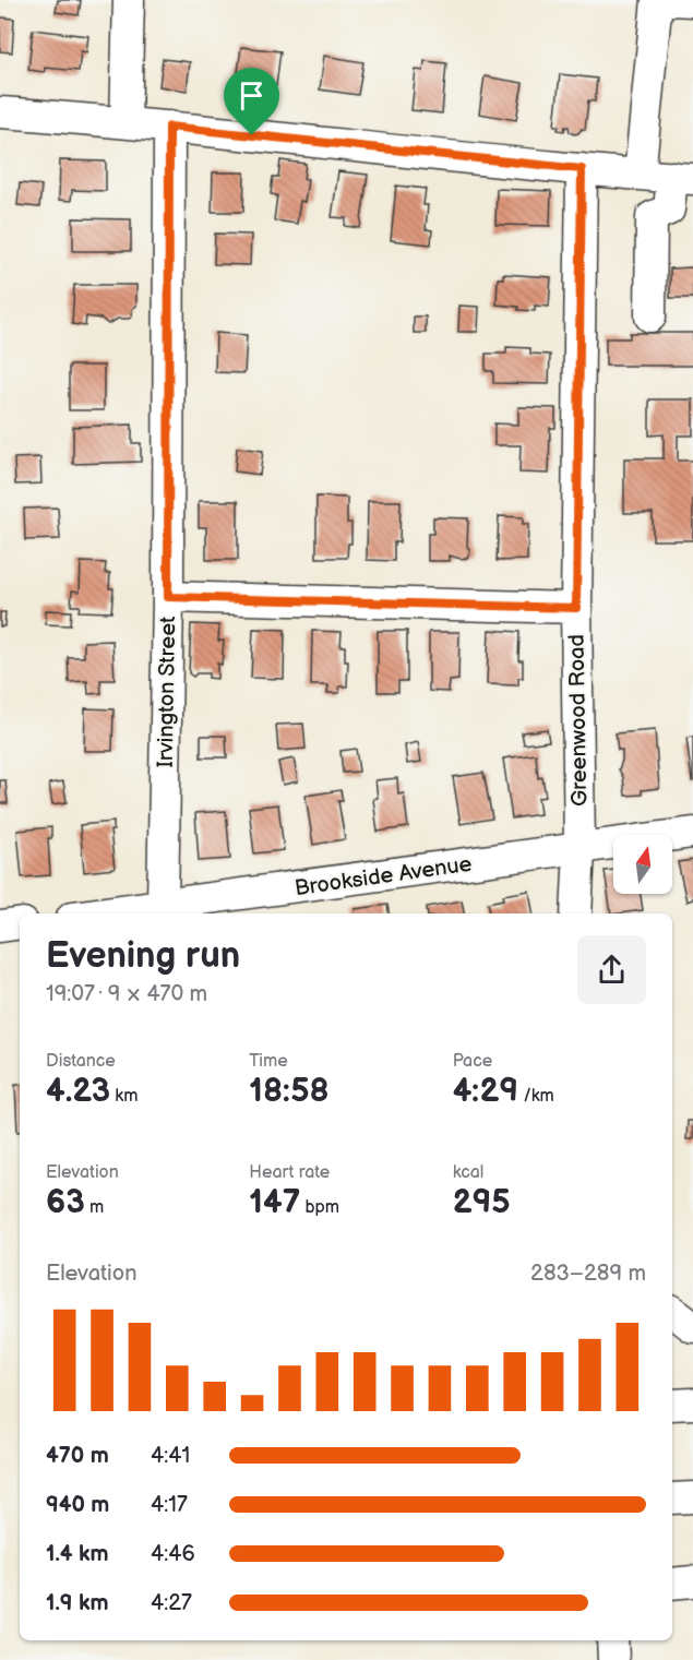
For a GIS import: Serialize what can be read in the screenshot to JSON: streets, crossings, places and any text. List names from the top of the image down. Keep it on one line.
{"streets":{"street":["Irvington Street","Greenwood Road","Brookside Avenue"]},"crossings":[["Irvington Street","Brookside Avenue"],["Greenwood Road","Brookside Avenue"]],"north":"top","page":{"heading":["Evening run","19:07 · 9 × 470 m"],"stats":[["Distance","4.23 km"],["Time","18:58"],["Pace","4:29 /km"],["Elevation","63 m"],["Heart rate","147 bpm"],["kcal","295"]],"chart":["Elevation","283–289 m"],"list":[{"name":"470 m","note":"4:41"},{"name":"940 m","note":"4:17"},{"name":"1.4 km","note":"4:46"},{"name":"1.9 km","note":"4:27"}]}}
